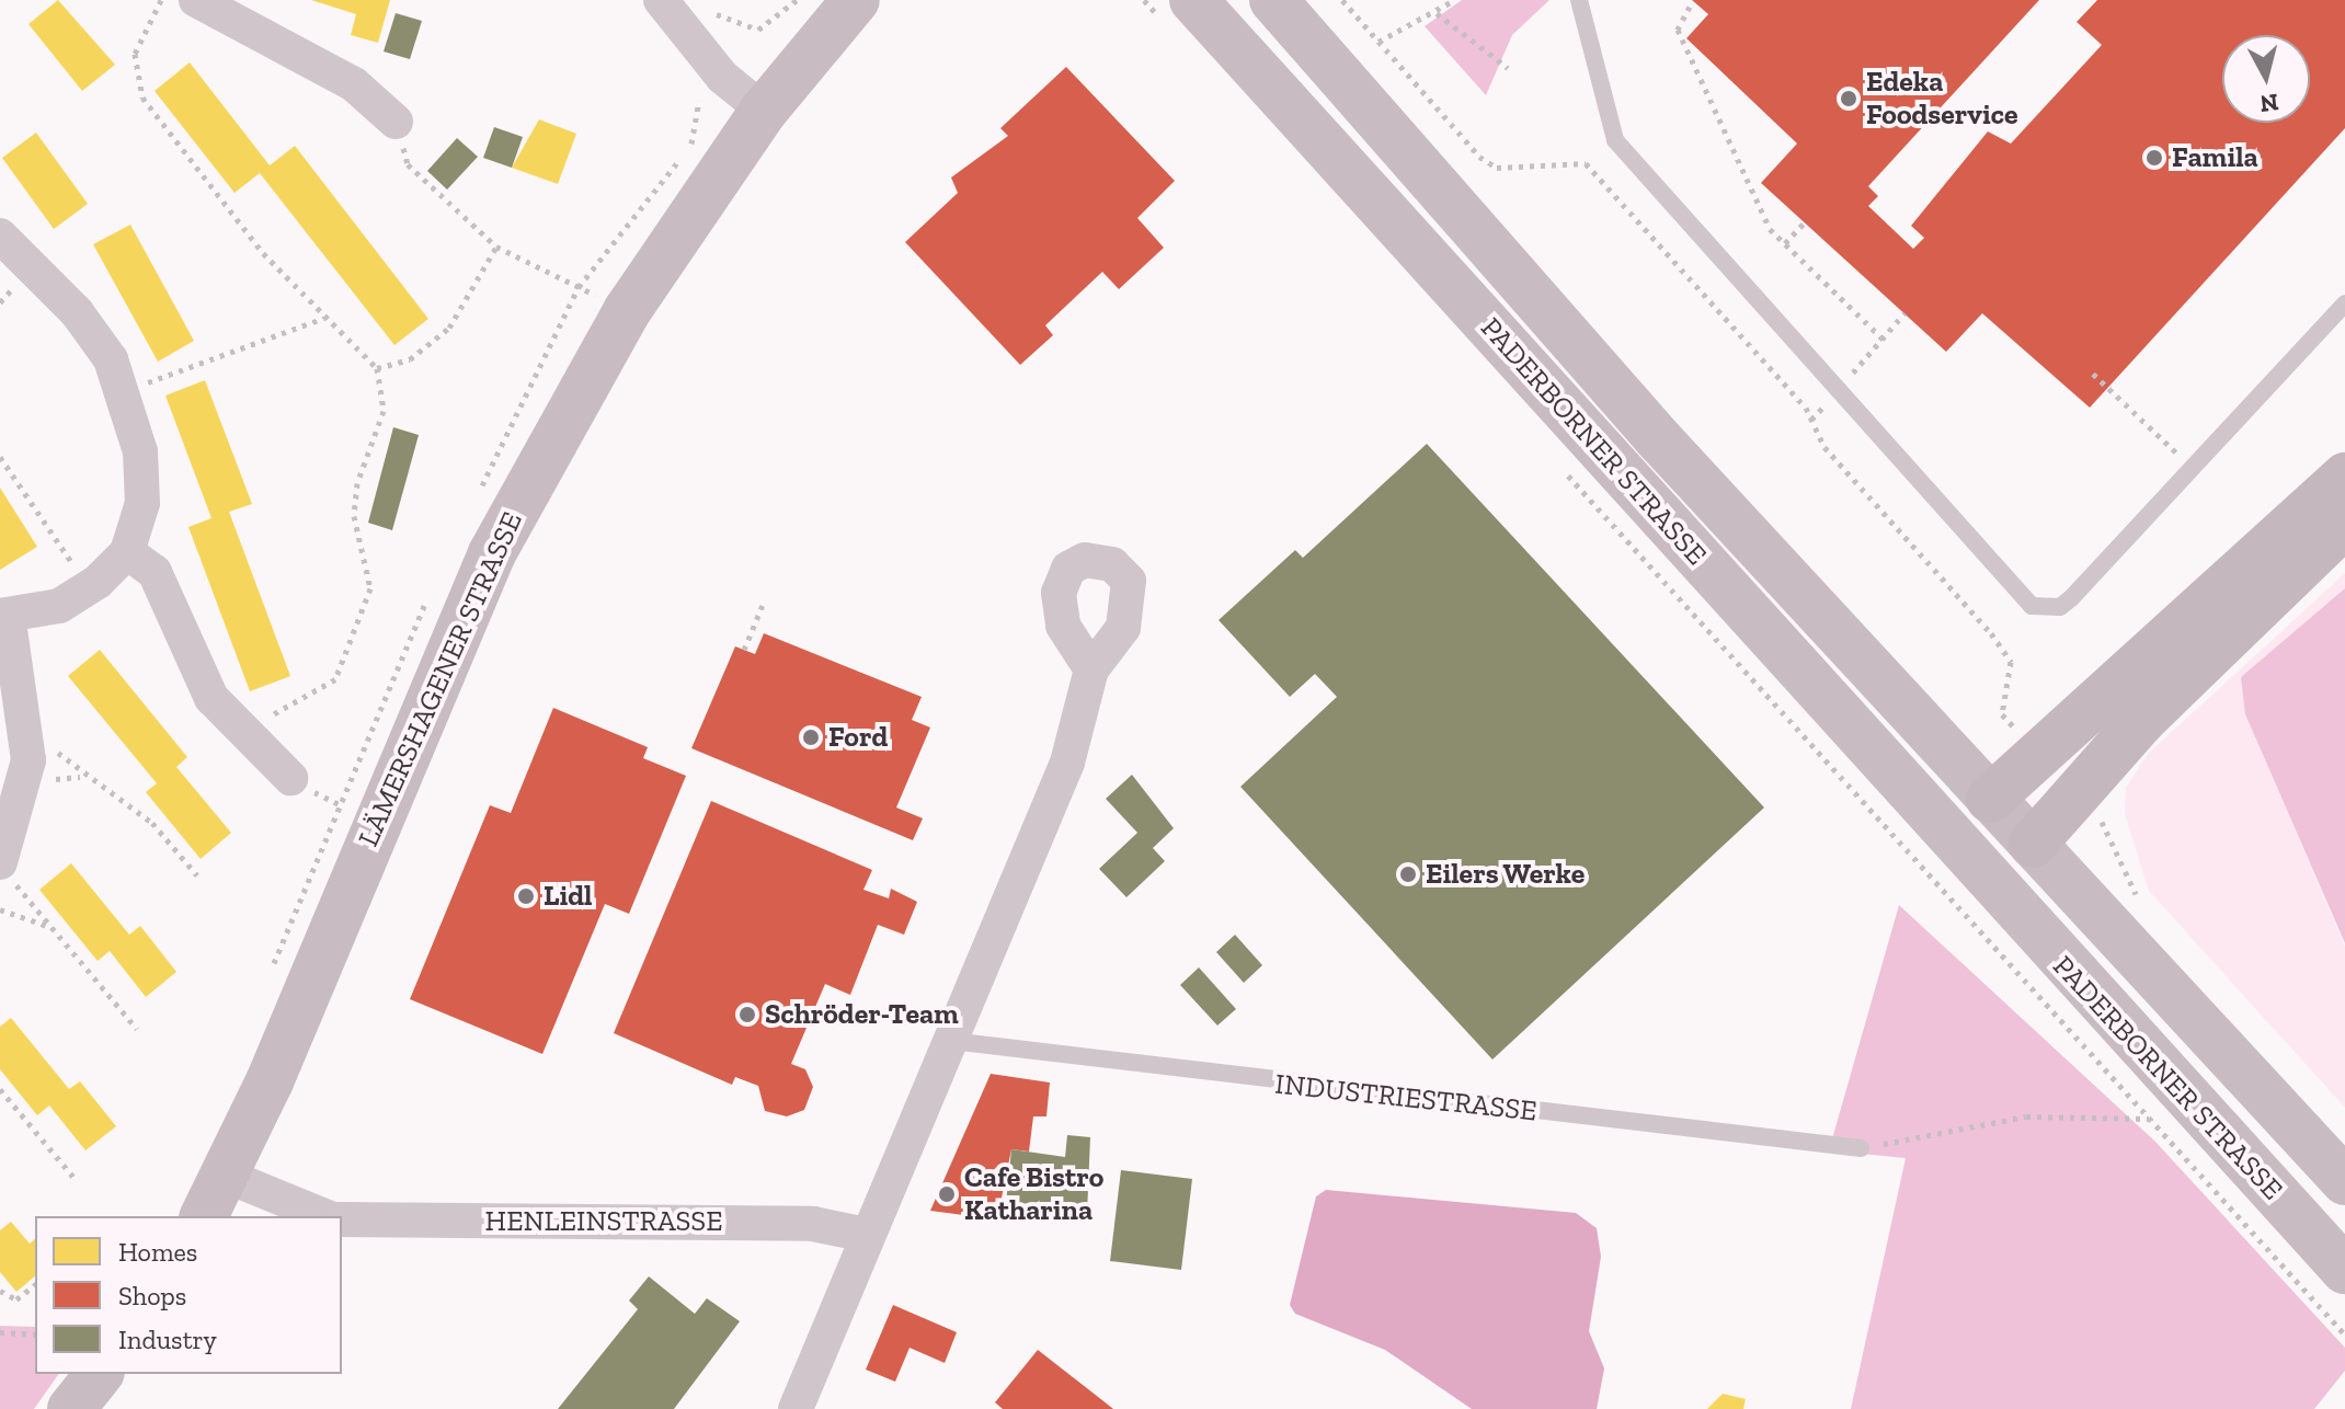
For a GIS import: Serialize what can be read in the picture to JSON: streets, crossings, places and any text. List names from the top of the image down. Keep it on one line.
{"streets":{"main road":["PADERBORNER STRASSE","LÄMERSHAGENER STRASSE"],"street":["HENLEINSTRASSE"],"lane":["INDUSTRIESTRASSE"]},"places":["Edeka Foodservice","Famila","Ford","Eilers Werke","Lidl","Schröder-Team","Cafe Bistro Katharina"],"legend":["Homes","Shops","Industry"],"north":"bottom"}
